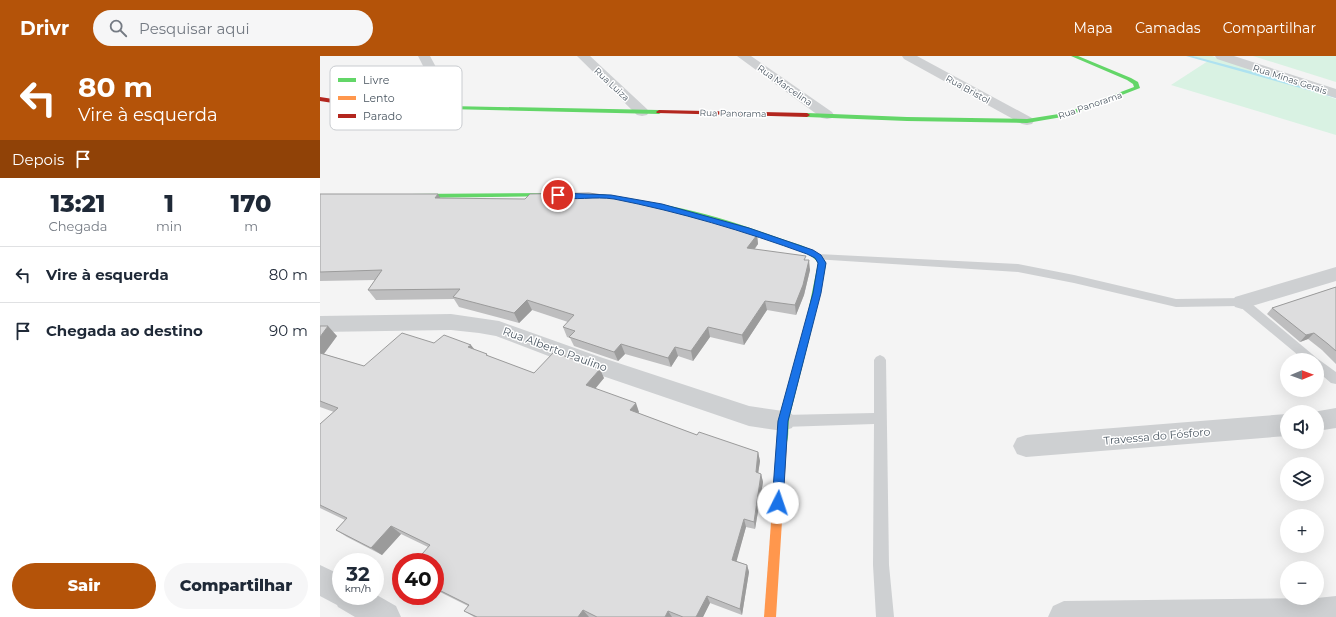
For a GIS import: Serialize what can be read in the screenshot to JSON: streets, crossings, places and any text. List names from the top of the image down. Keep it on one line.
{"streets":{"street":["Rua Minas Gerais","Rua Luiza","Rua Marcelina","Rua Bristol","Rua Panorama","Rua Alberto Paulino","Travessa do Fósforo"]},"crossings":[["Rua Luiza","Rua Panorama"],["Rua Marcelina","Rua Panorama"],["Rua Bristol","Rua Panorama"]],"legend":["Livre","Lento","Parado"],"north":"right","page":{"header":"Drivr","search":"Pesquisar aqui","nav":["Mapa","Camadas","Compartilhar"],"turn":["80 m","Vire à esquerda"],"then":"Depois","eta":["13:21","Chegada","1","min","170","m"],"list":[{"name":"Vire à esquerda","value":"80 m"},{"name":"Chegada ao destino","value":"90 m"}],"map_buttons":["+","−"],"speed":"32 km/h","limit":"40","buttons":["Sair","Compartilhar"]}}
